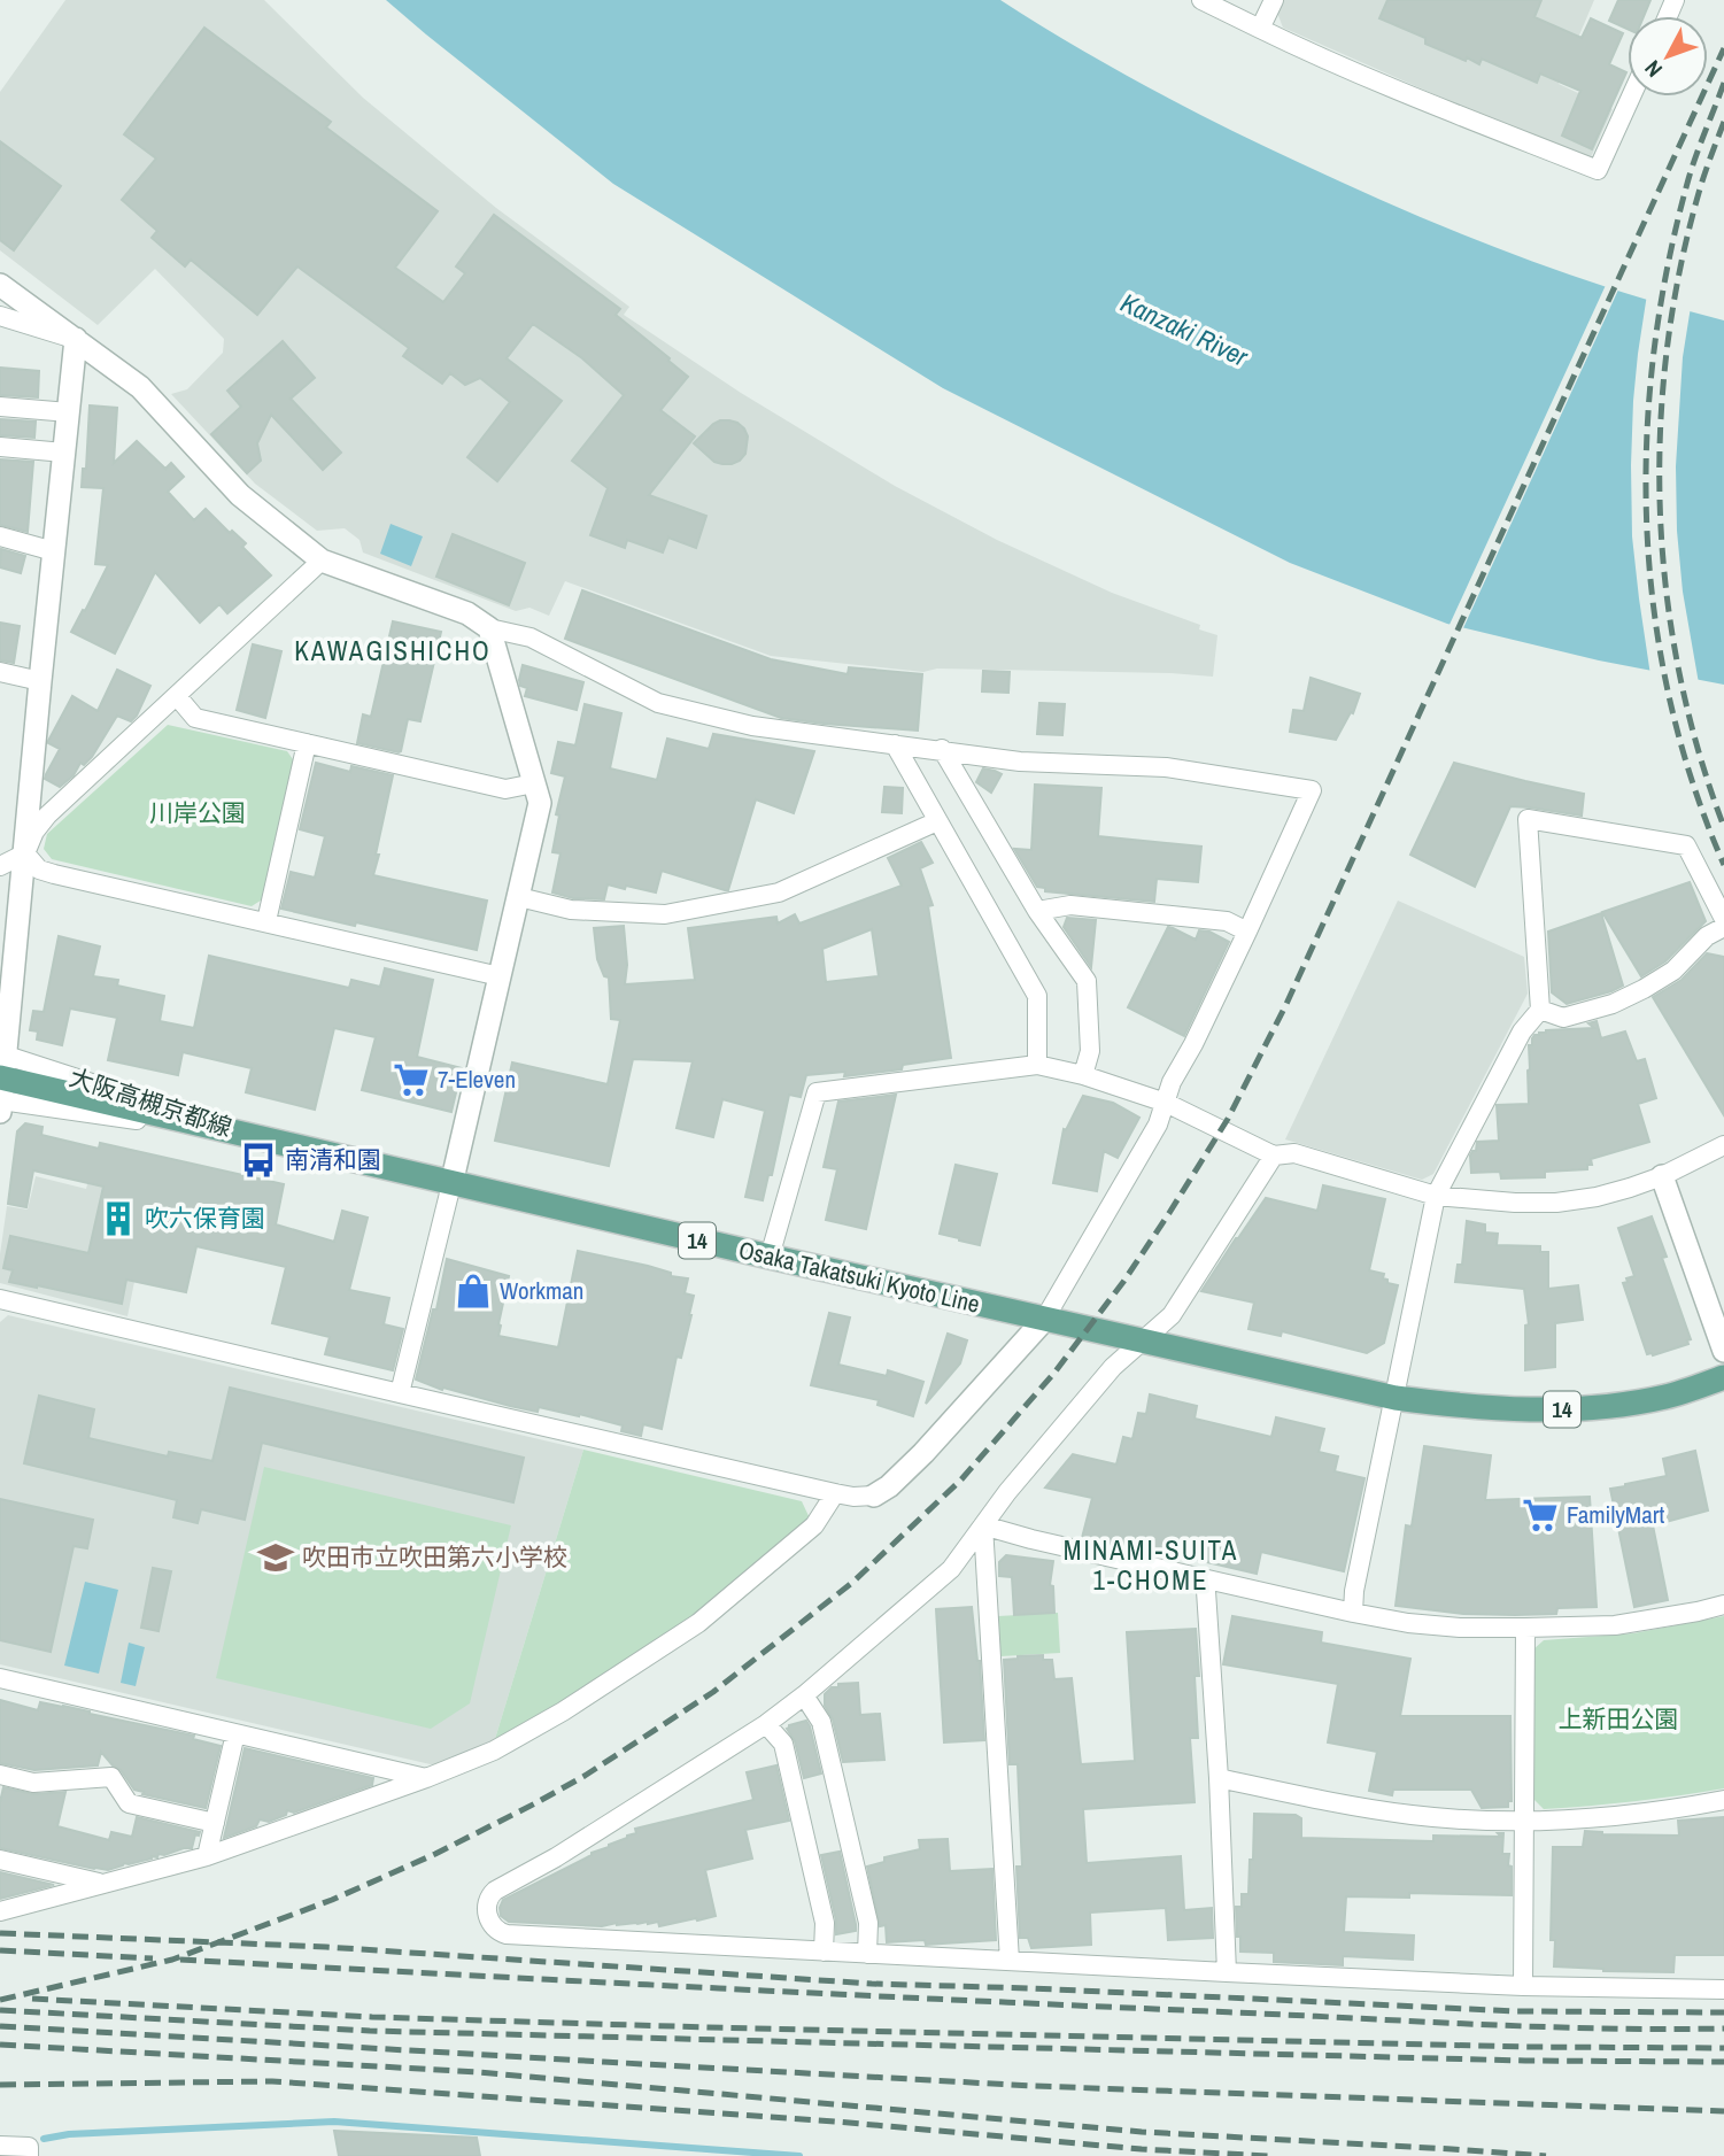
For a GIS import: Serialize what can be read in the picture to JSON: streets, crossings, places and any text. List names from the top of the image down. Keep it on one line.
{"streets":{"main road":["14","Osaka Takatsuki Kyoto Line"]},"districts":["KAWAGISHICHO","MINAMI-SUITA 1-CHOME"],"water":["Kanzaki River"],"parks":["川岸公園","上新田公園"],"places":{"supermarket":["7-Eleven","FamilyMart"],"bus stop":["南清和園"],"building":["吹六保育園"],"shop":["Workman"],"school or university":["吹田市立吹田第六小学校"]},"north":"bottom left"}
